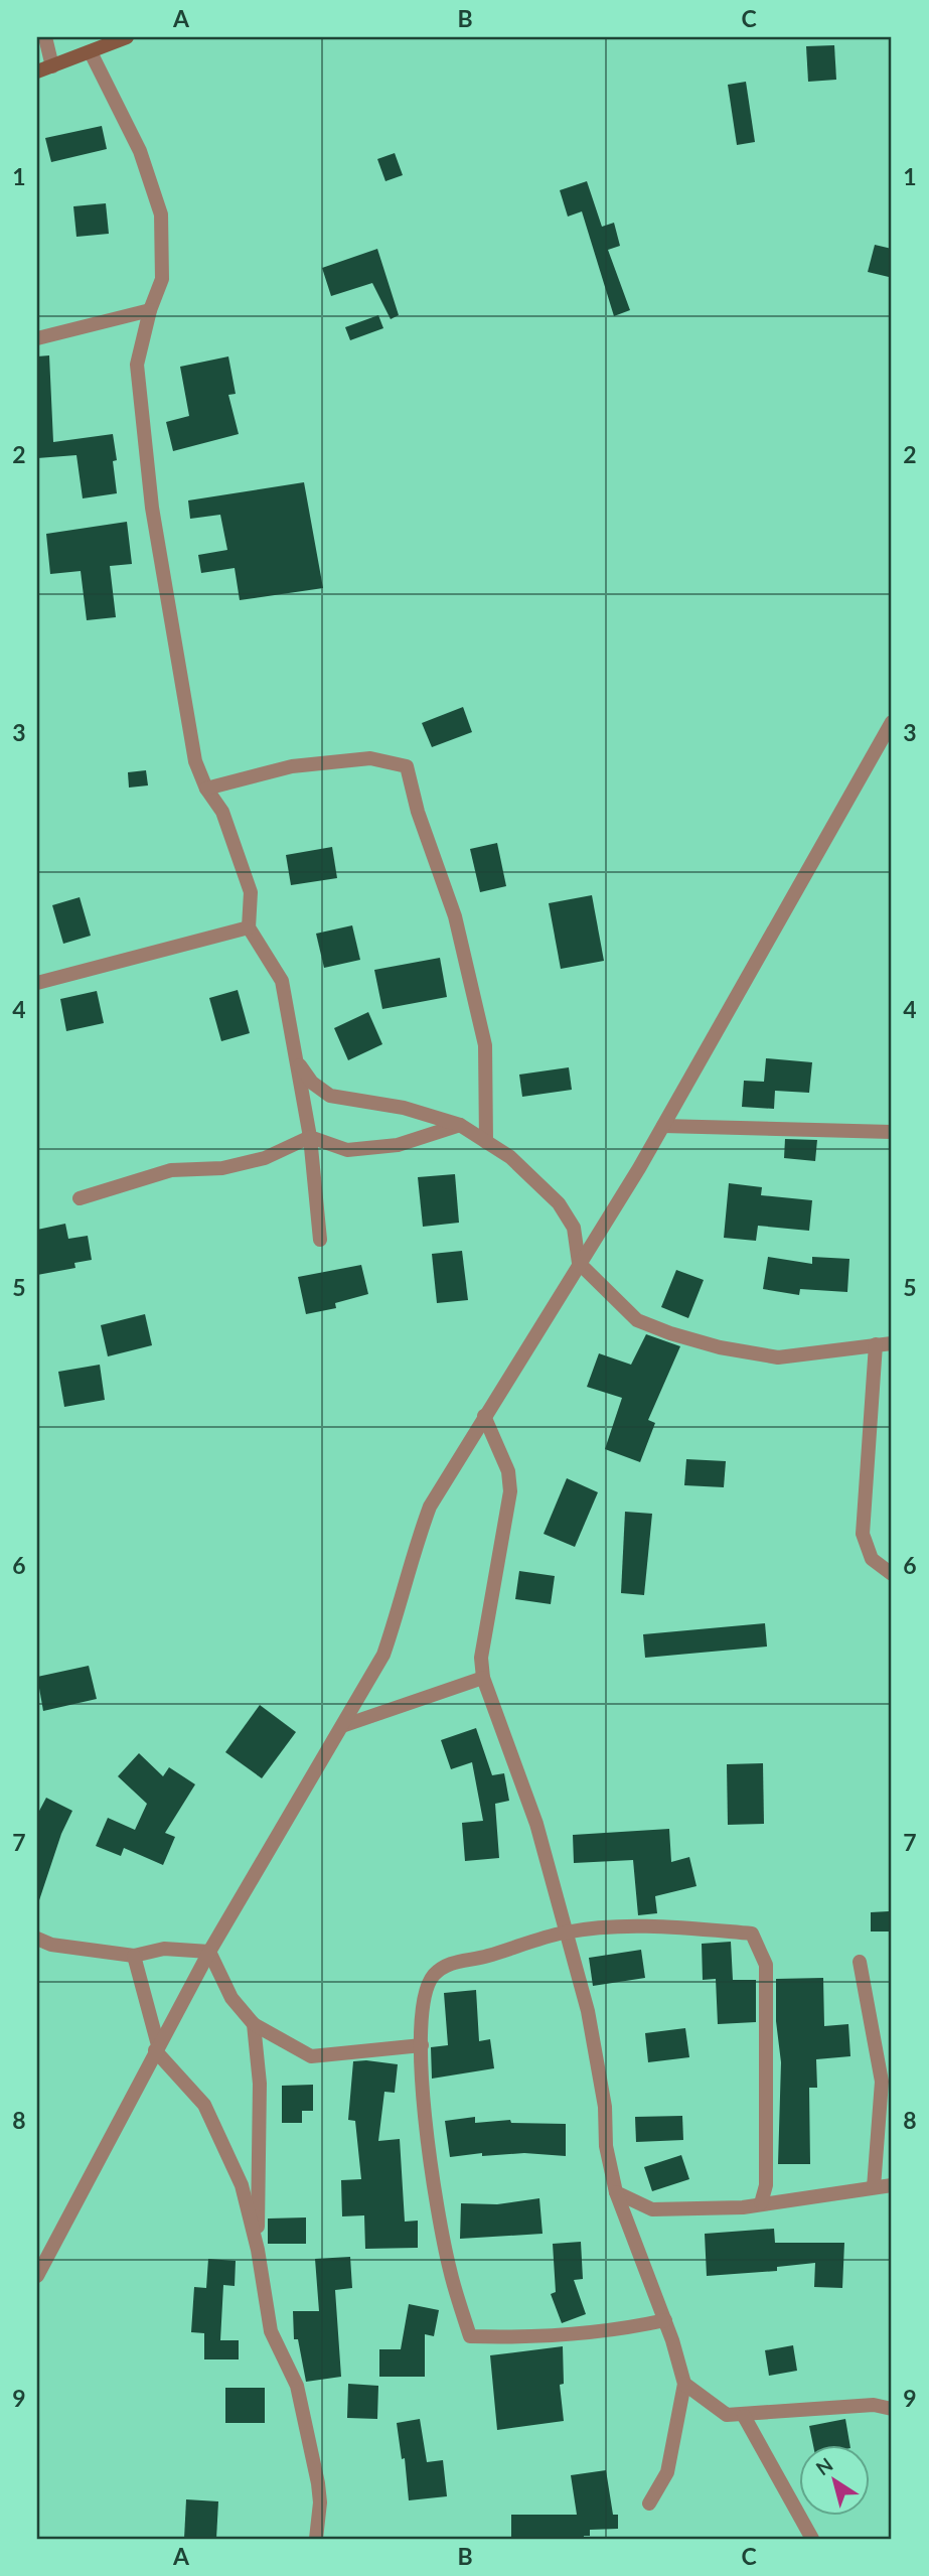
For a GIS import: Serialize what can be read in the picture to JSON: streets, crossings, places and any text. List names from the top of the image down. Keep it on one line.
{"north":"top left","grid":{"columns":["A","B","C"],"rows":["1","2","3","4","5","6","7","8","9"]}}
